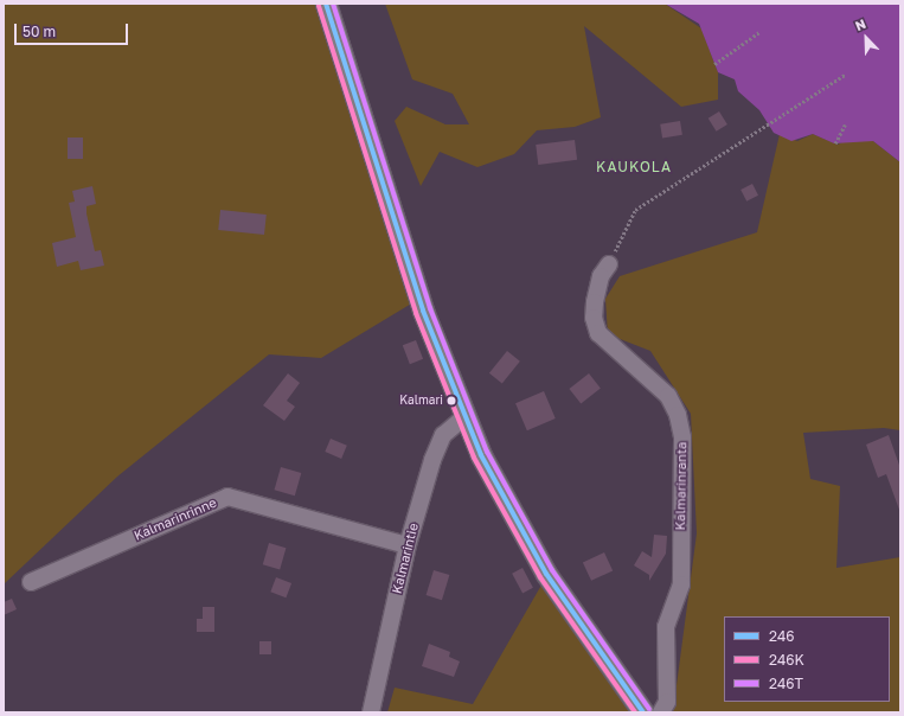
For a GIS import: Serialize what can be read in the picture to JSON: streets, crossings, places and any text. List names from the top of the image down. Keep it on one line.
{"streets":{"street":["Kalmarinranta","Kalmarinrinne","Kalmarintie"]},"crossings":[["Kalmarinrinne","Kalmarintie"]],"districts":["KAUKOLA"],"places":["Kalmari"],"lines":["transit line 246","transit line 246T","transit line 246K"],"legend":["246","246K","246T"],"scale_bar":"50 m","north":"top left"}
